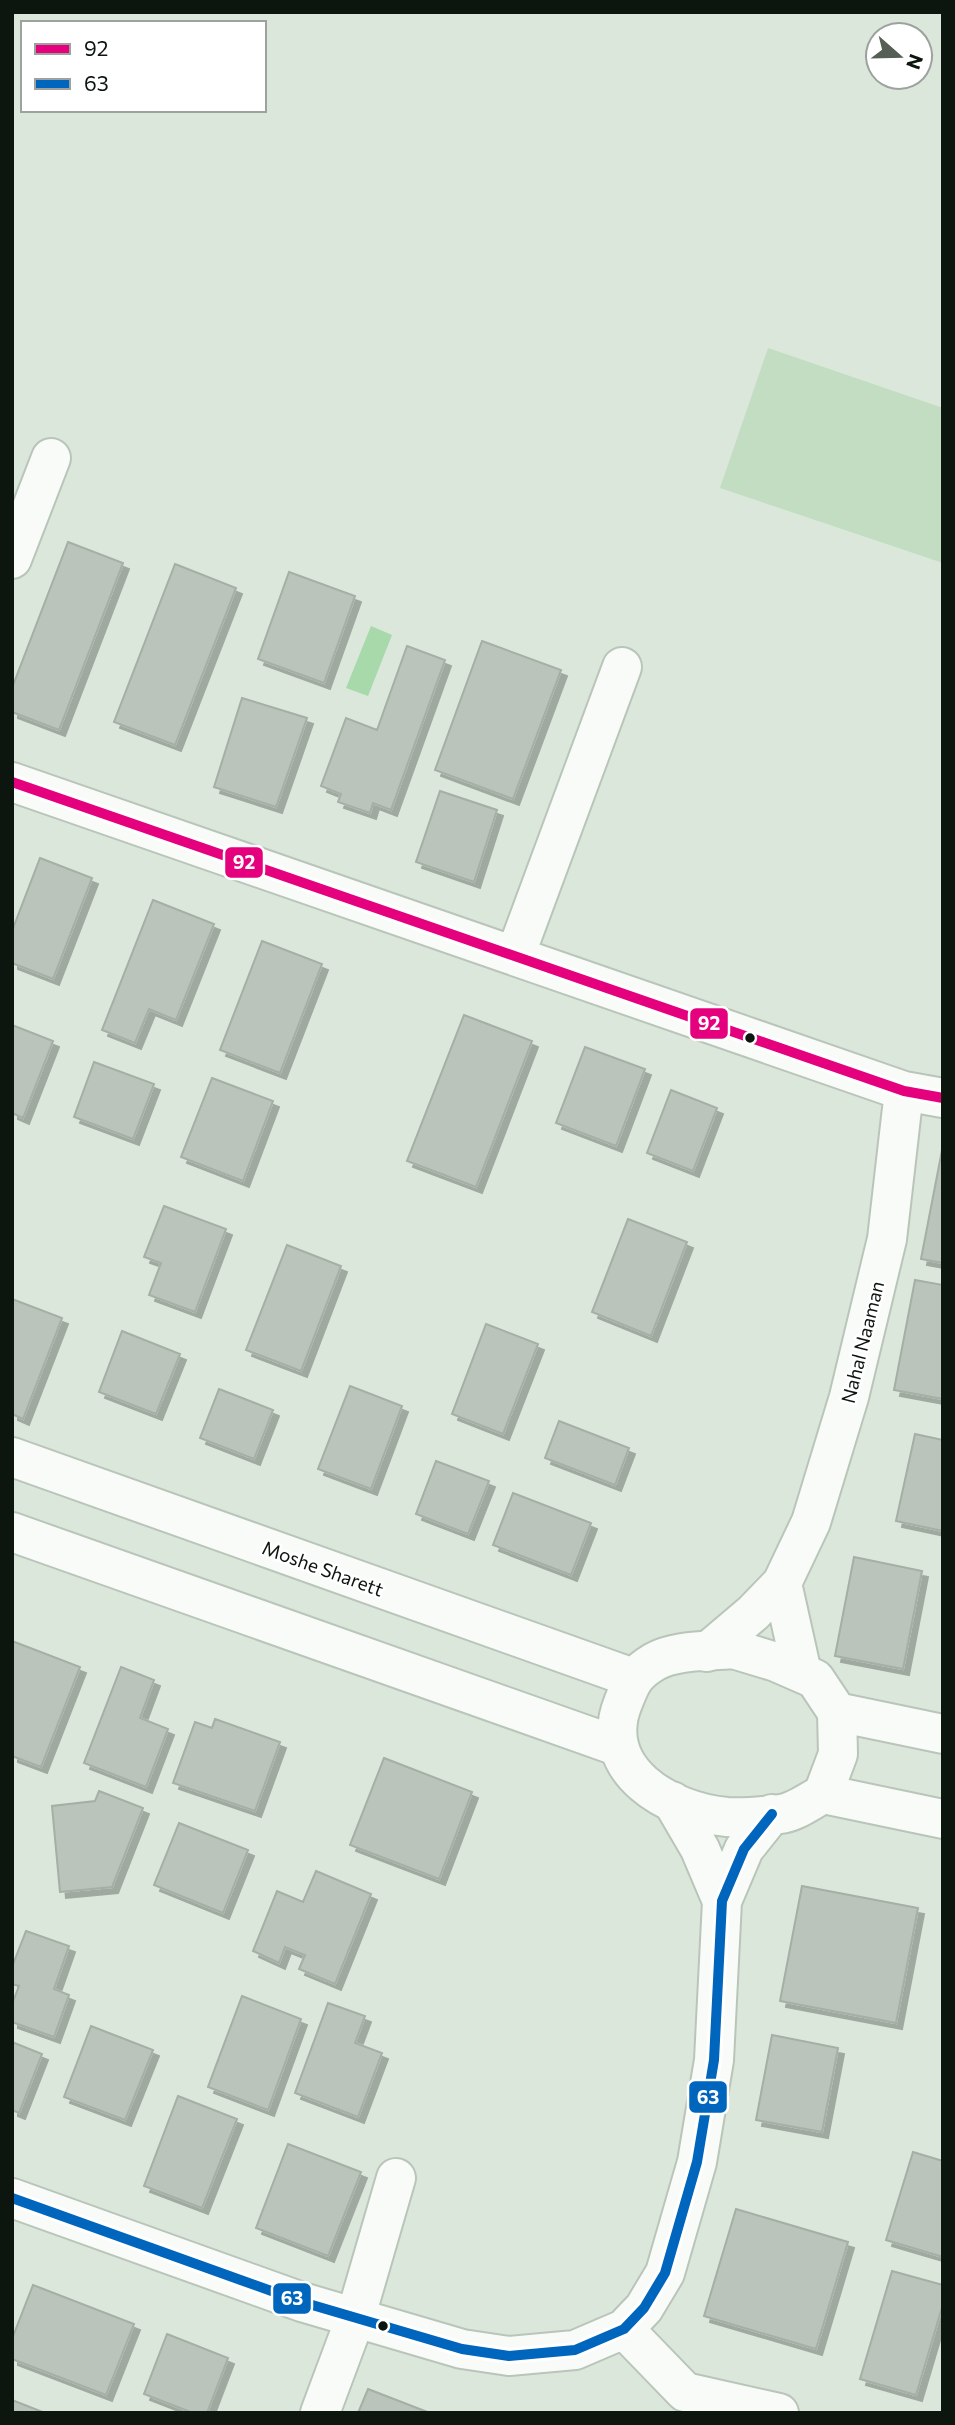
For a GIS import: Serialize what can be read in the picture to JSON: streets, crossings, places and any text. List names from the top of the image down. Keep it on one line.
{"streets":{"street":["Nahal Naaman","Moshe Sharett"]},"crossings":[["Nahal Naaman","Moshe Sharett"]],"lines":["transit line 92","transit line 63"],"legend":["92","63"],"north":"right"}
